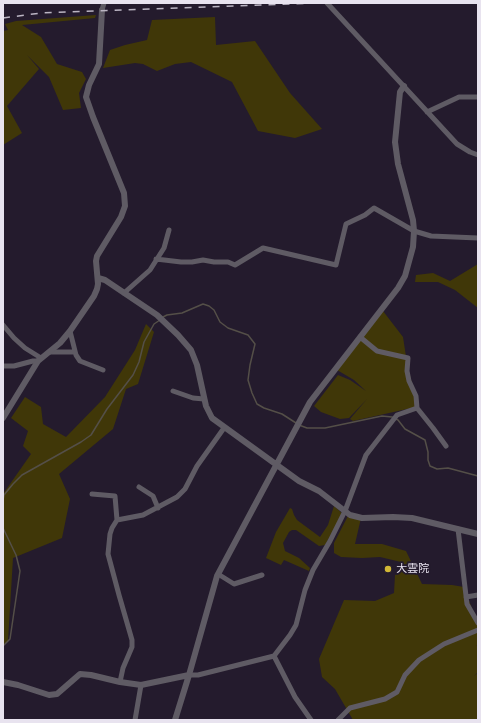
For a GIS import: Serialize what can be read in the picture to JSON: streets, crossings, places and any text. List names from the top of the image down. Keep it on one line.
{"places":["大雲院"]}
